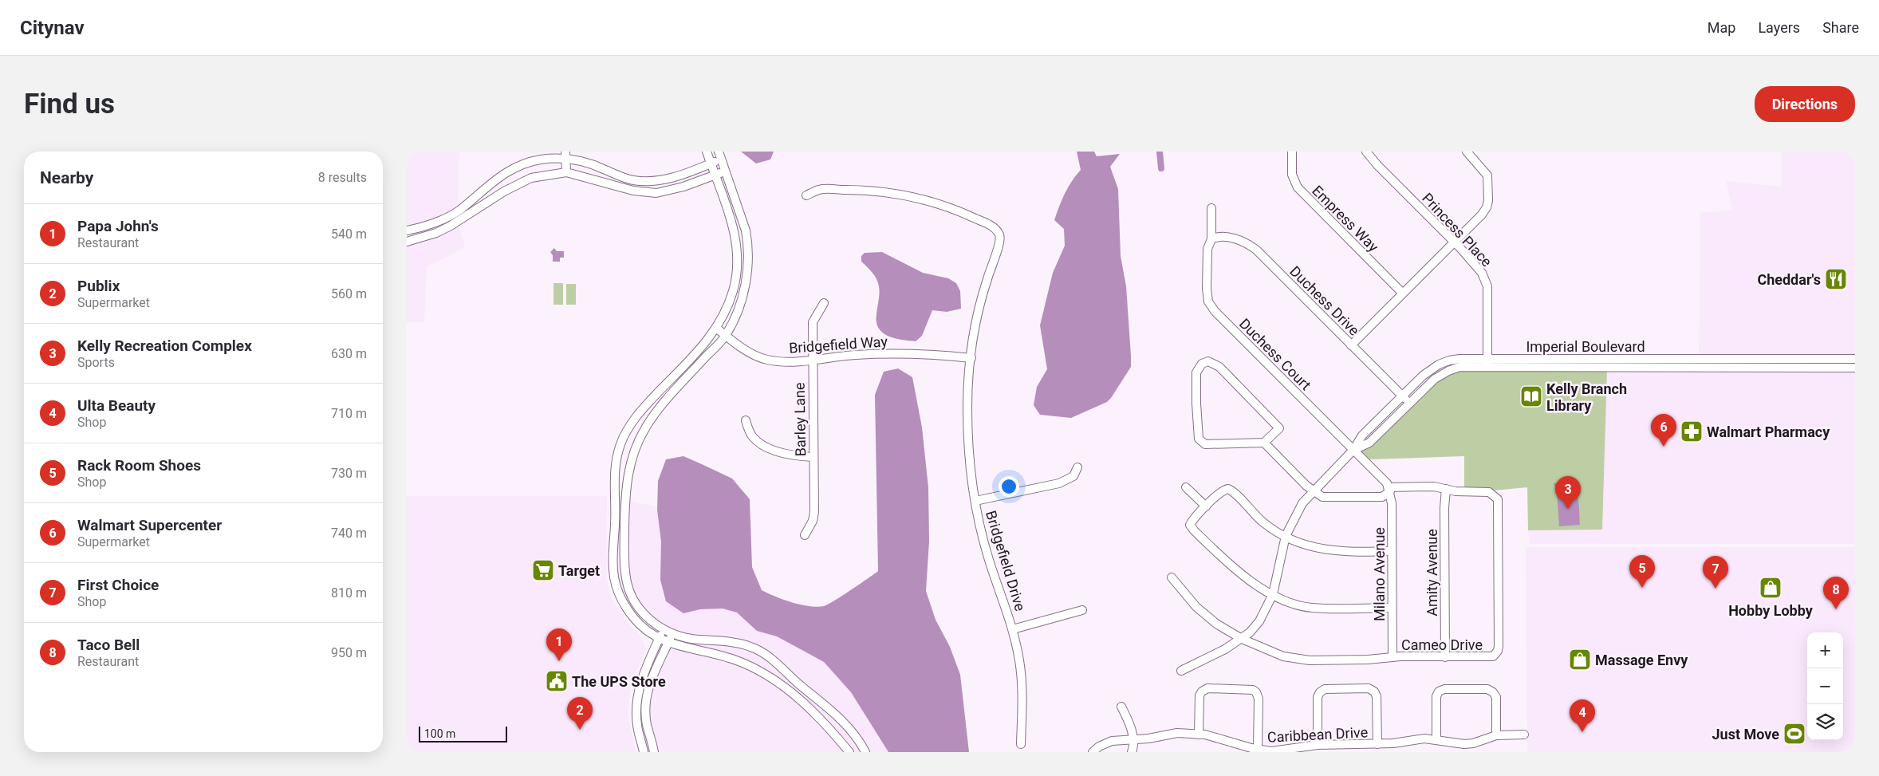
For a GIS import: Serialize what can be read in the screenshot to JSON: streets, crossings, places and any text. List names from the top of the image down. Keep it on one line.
{"streets":{"street":["Empress Way","Princess Place","Duchess Drive","Bridgefield Way","Imperial Boulevard","Duchess Court","Barley Lane","Bridgefield Drive","Amity Avenue","Milano Avenue","Cameo Drive","Caribbean Drive"]},"crossings":[["Princess Place","Imperial Boulevard"],["Duchess Drive","Imperial Boulevard"],["Duchess Drive","Duchess Court"],["Bridgefield Way","Barley Lane"],["Bridgefield Way","Bridgefield Drive"],["Imperial Boulevard","Duchess Court"],["Imperial Boulevard","Cameo Drive"],["Duchess Court","Milano Avenue"],["Duchess Court","Cameo Drive"],["Amity Avenue","Cameo Drive"],["Milano Avenue","Cameo Drive"]],"places":{"restaurant":["Cheddar's"],"library":["Kelly Branch Library"],"pharmacy":["Walmart Pharmacy"],"supermarket":["Target"],"shop":["Hobby Lobby","Massage Envy"],"public building":["The UPS Store"],"sports":["Just Move"]},"scale_bar":"100 m","page":{"header":"Citynav","nav":["Map","Layers","Share"],"buttons":"Directions","title":"Find us","heading":["Nearby","8 results"],"list":[{"mark":"1","name":"Papa John's","note":"Restaurant","value":"540 m"},{"mark":"2","name":"Publix","note":"Supermarket","value":"560 m"},{"mark":"3","name":"Kelly Recreation Complex","note":"Sports","value":"630 m"},{"mark":"4","name":"Ulta Beauty","note":"Shop","value":"710 m"},{"mark":"5","name":"Rack Room Shoes","note":"Shop","value":"730 m"},{"mark":"6","name":"Walmart Supercenter","note":"Supermarket","value":"740 m"},{"mark":"7","name":"First Choice","note":"Shop","value":"810 m"},{"mark":"8","name":"Taco Bell","note":"Restaurant","value":"950 m"}],"pins":["6","3","5","7","8","1","2","4"],"map_buttons":["+","−"],"scale":"100 m"}}
